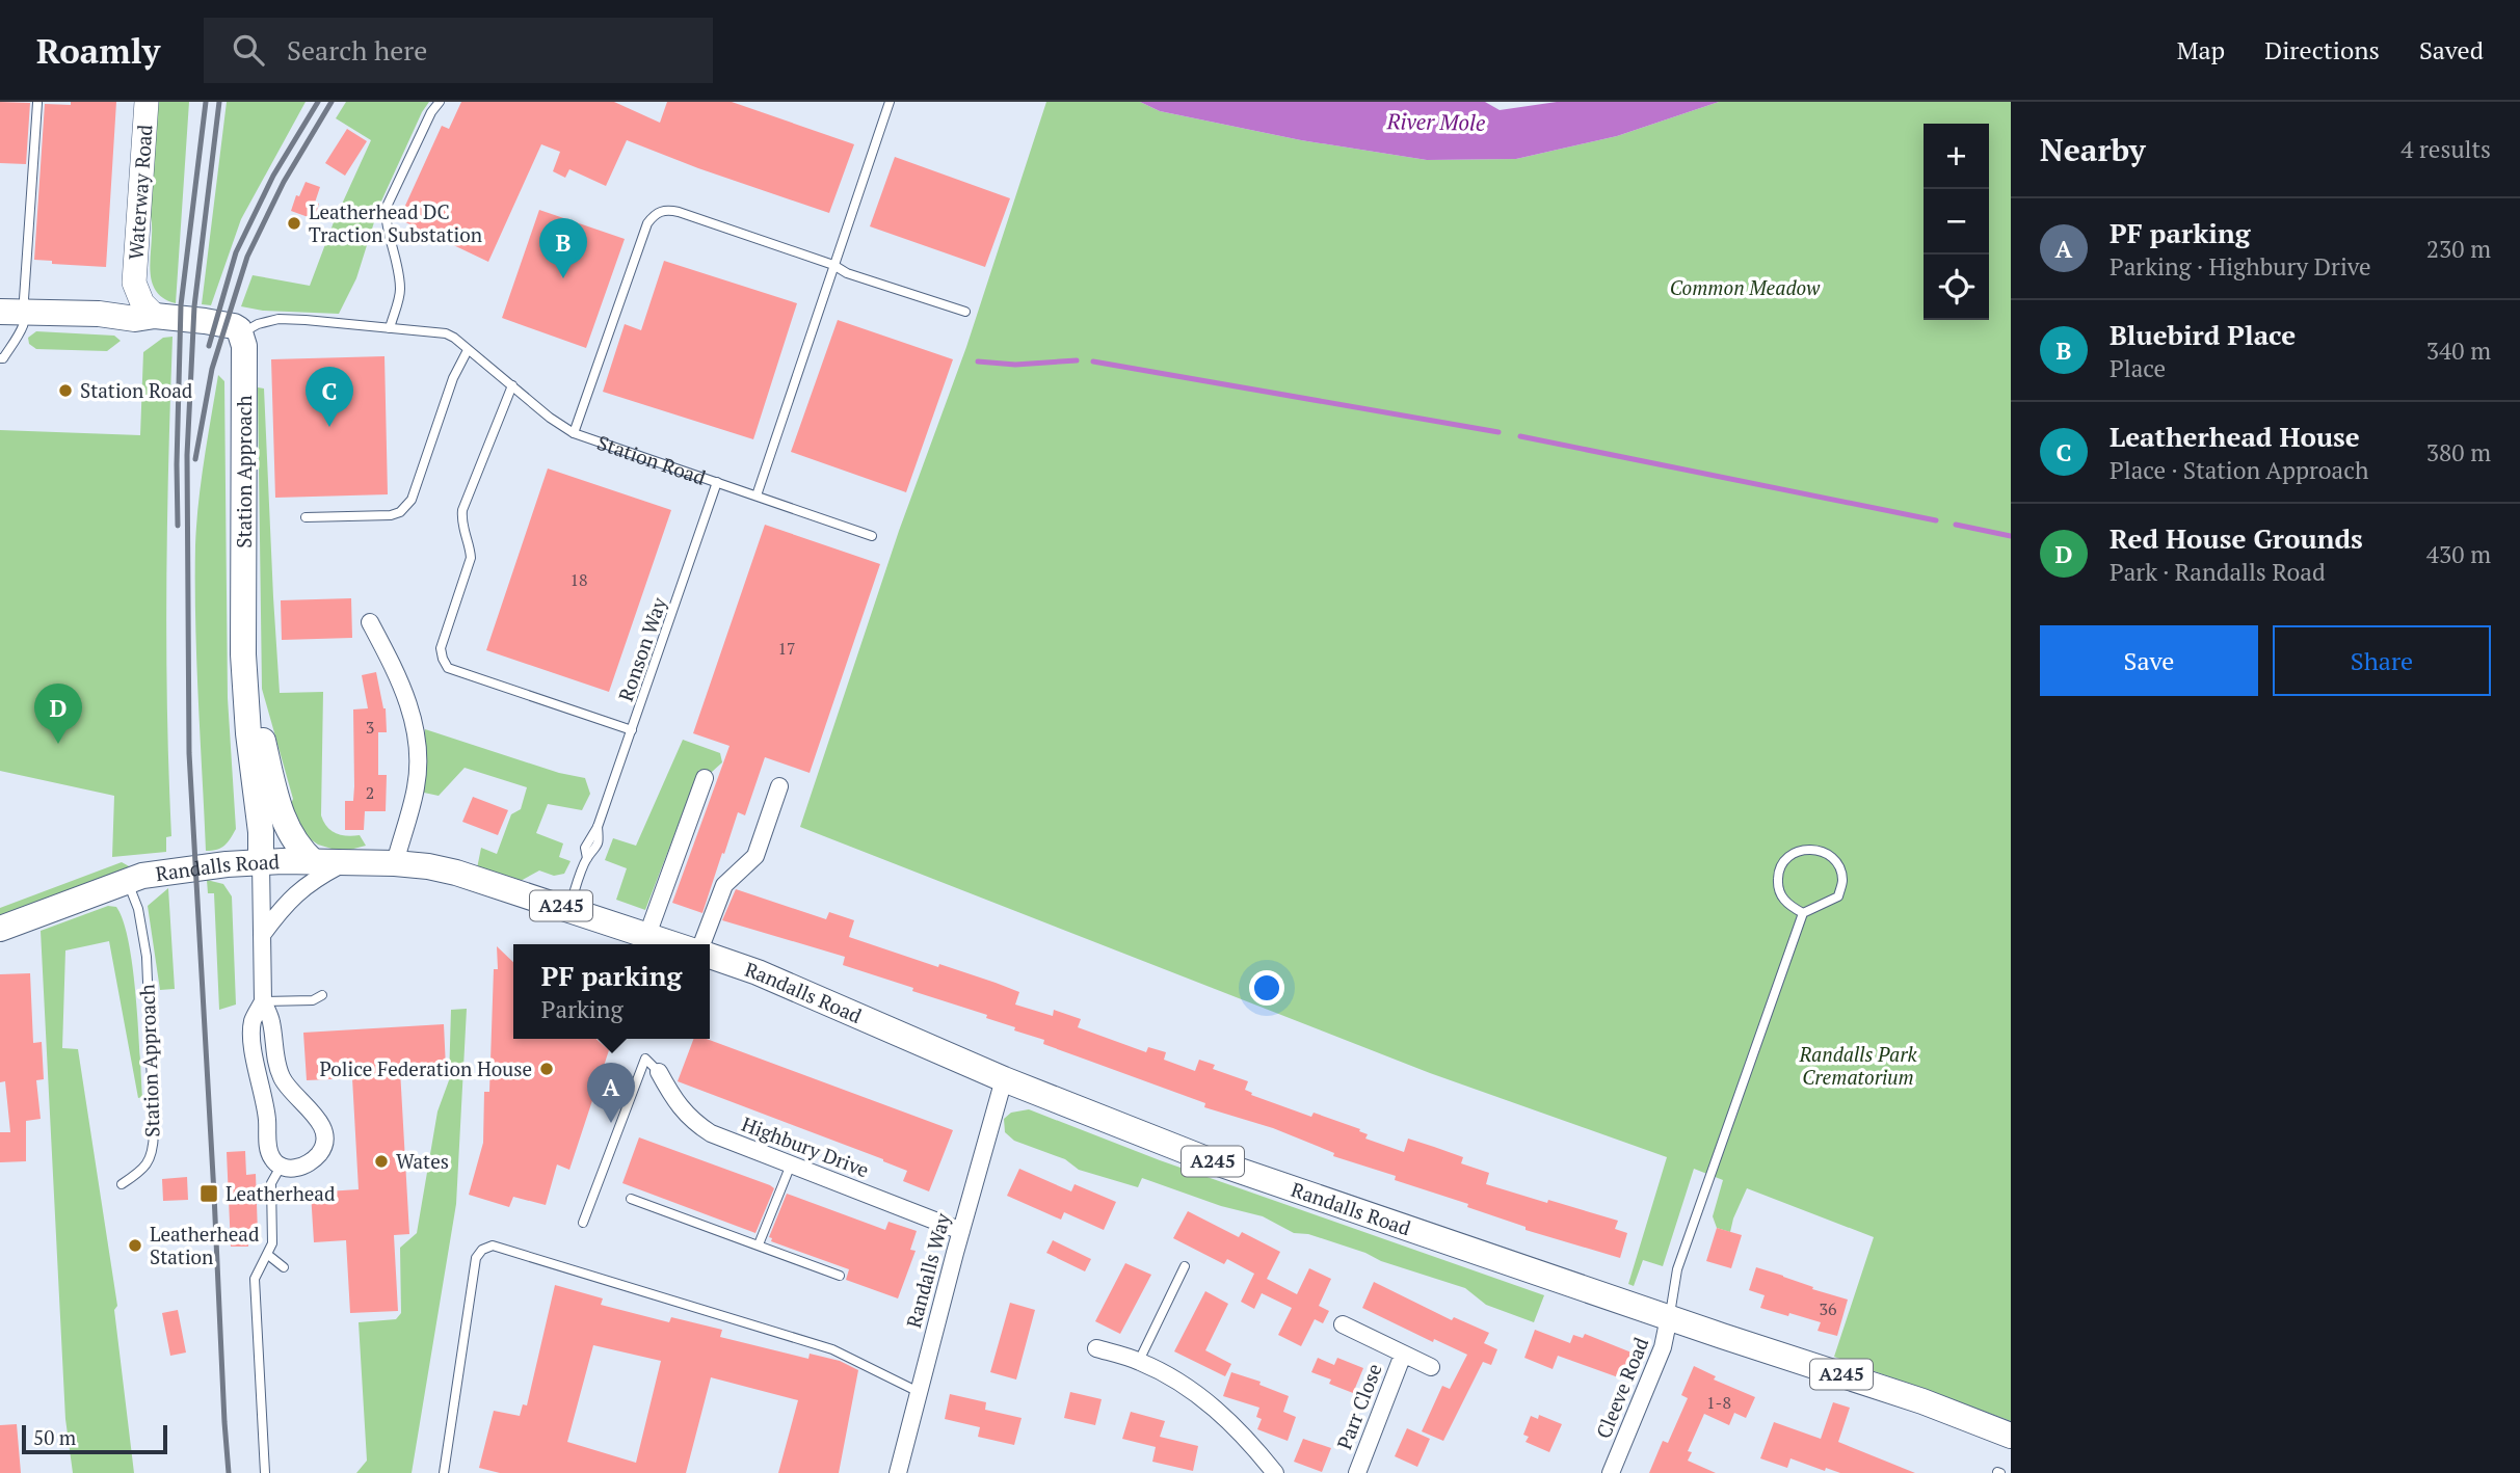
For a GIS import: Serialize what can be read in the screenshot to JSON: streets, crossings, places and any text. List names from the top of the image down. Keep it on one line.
{"streets":{"main road":["Waterway Road","Station Approach","Randalls Road","A245"],"street":["Highbury Drive","Randalls Way","Cleeve Road","Parr Close"],"lane":["Station Road","Ronson Way"]},"crossings":[["Station Road","Station Approach"],["Station Road","Ronson Way"],["Station Approach","Randalls Road"],["Ronson Way","Randalls Road"],["Randalls Road","Randalls Way"],["Randalls Road","Cleeve Road"],["Highbury Drive","Randalls Way"]],"water":["River Mole"],"parks":["Common Meadow","Randalls Park Crematorium"],"places":{"other":["Leatherhead DC Traction Substation","Station Road","Police Federation House","Wates","Leatherhead Station"],"transit":["Leatherhead"]},"house_numbers":["18","17","3","2","36","1-8"],"scale_bar":"50 m","page":{"header":"Roamly","search":"Search here","nav":["Map","Directions","Saved"],"heading":["Nearby","4 results"],"map_buttons":["+","−"],"list":[{"mark":"A","name":"PF parking","note":"Parking · Highbury Drive","value":"230 m"},{"mark":"B","name":"Bluebird Place","note":"Place","value":"340 m"},{"mark":"C","name":"Leatherhead House","note":"Place · Station Approach","value":"380 m"},{"mark":"D","name":"Red House Grounds","note":"Park · Randalls Road","value":"430 m"}],"pins":["B","C","D","A"],"buttons":["Save","Share"],"popup":["PF parking","Parking"],"scale":"50 m"}}
